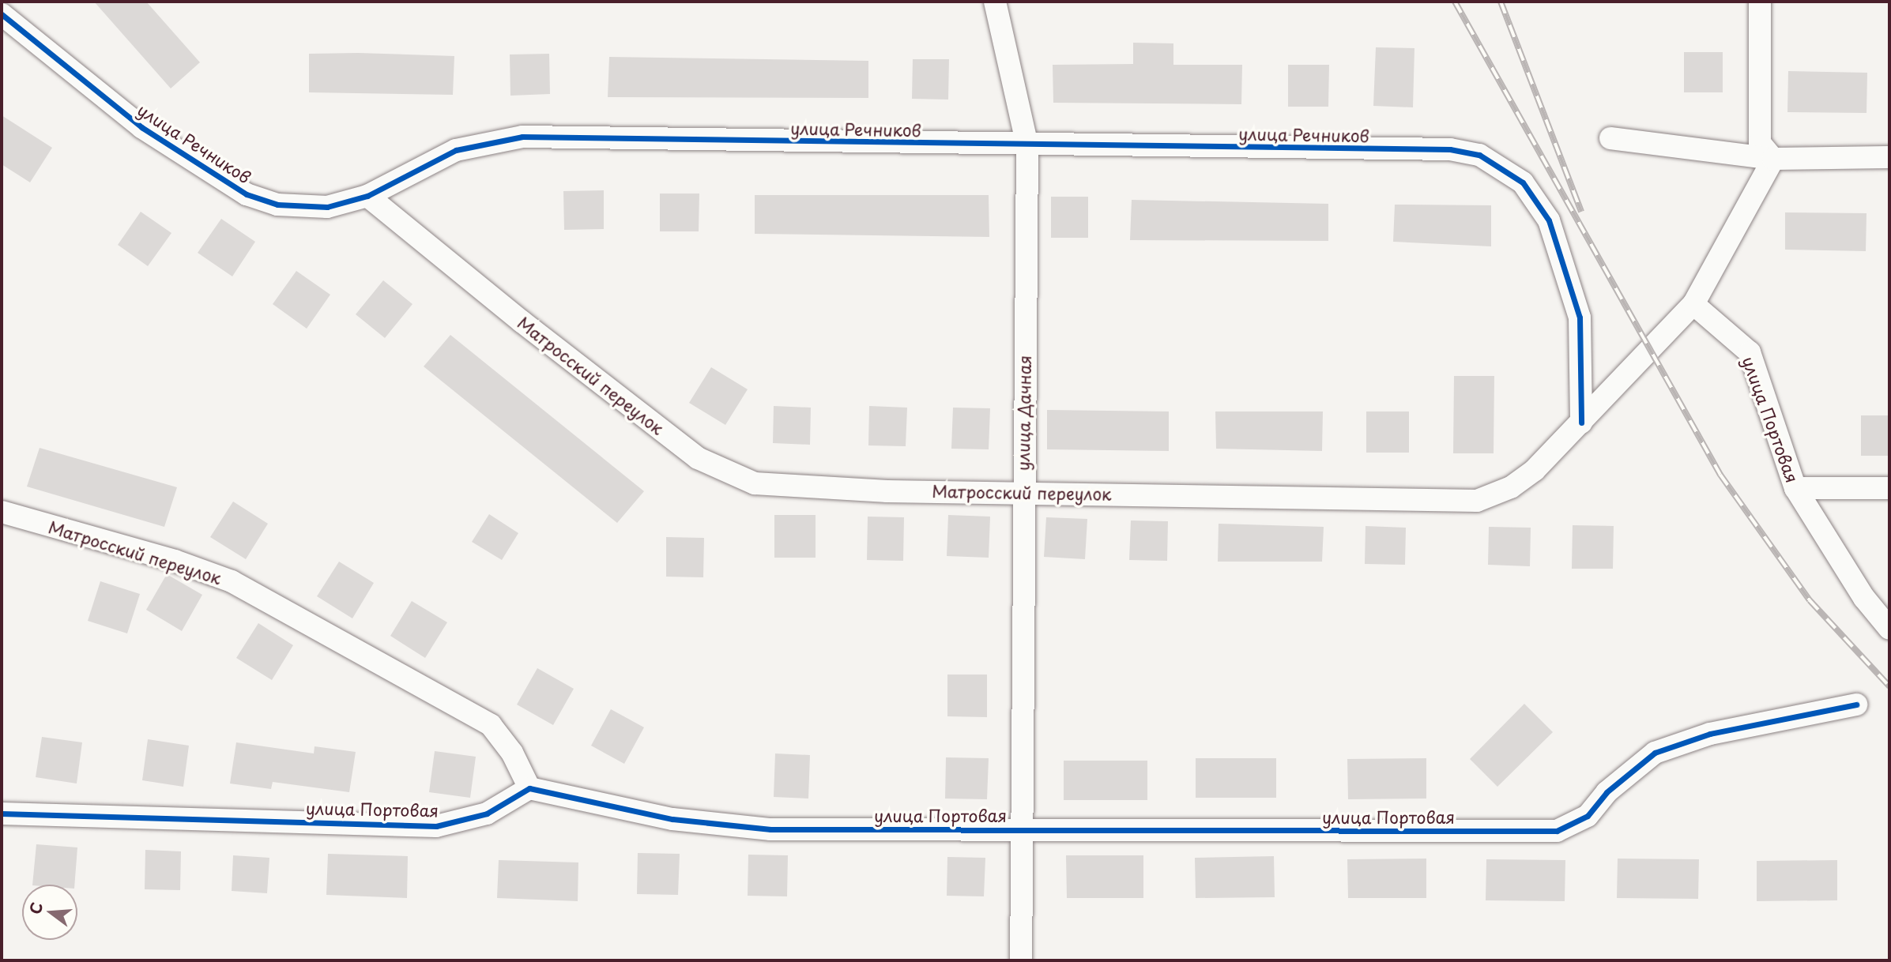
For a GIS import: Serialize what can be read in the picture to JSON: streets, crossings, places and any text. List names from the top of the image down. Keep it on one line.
{"streets":{"street":["улица Речников","Матросский переулок","улица Дачная","улица Портовая"]},"crossings":[["улица Речников","Матросский переулок"],["улица Речников","улица Дачная"],["Матросский переулок","улица Дачная"],["Матросский переулок","улица Портовая"],["улица Дачная","улица Портовая"]],"north":"left"}
